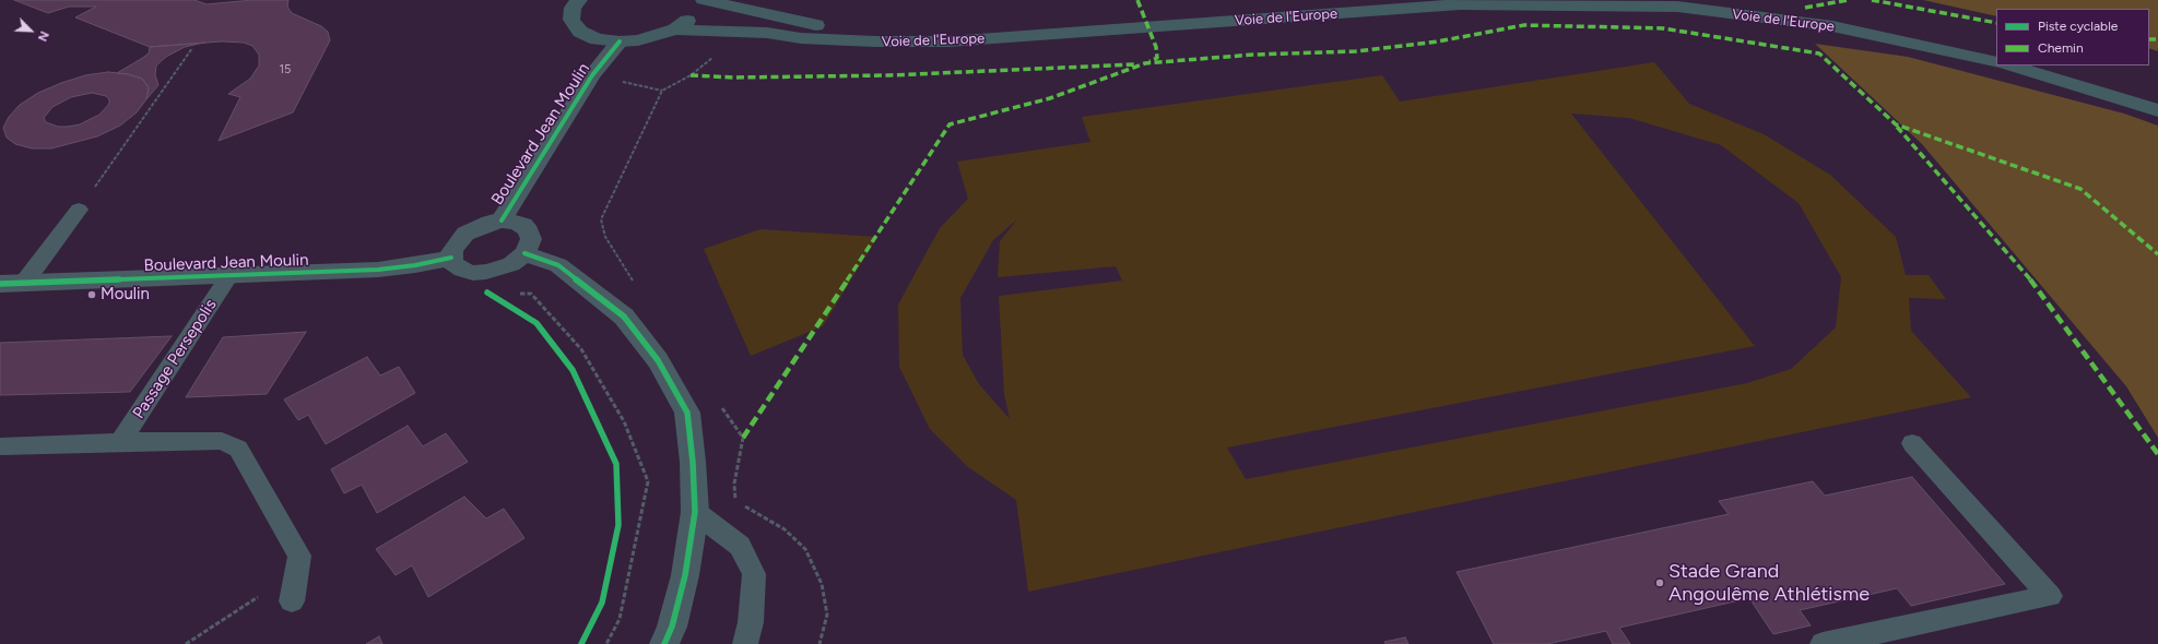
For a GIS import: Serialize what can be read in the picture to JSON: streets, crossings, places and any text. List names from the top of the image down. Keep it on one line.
{"streets":{"main road":["Voie de l'Europe"],"street":["Boulevard Jean Moulin"],"lane":["Passage Persepolis"]},"crossings":[["Voie de l'Europe","Boulevard Jean Moulin"],["Boulevard Jean Moulin","Passage Persepolis"]],"places":["Moulin","Stade Grand Angoulême Athlétisme"],"house_numbers":["15"],"legend":["Piste cyclable","Chemin"],"north":"bottom right"}
